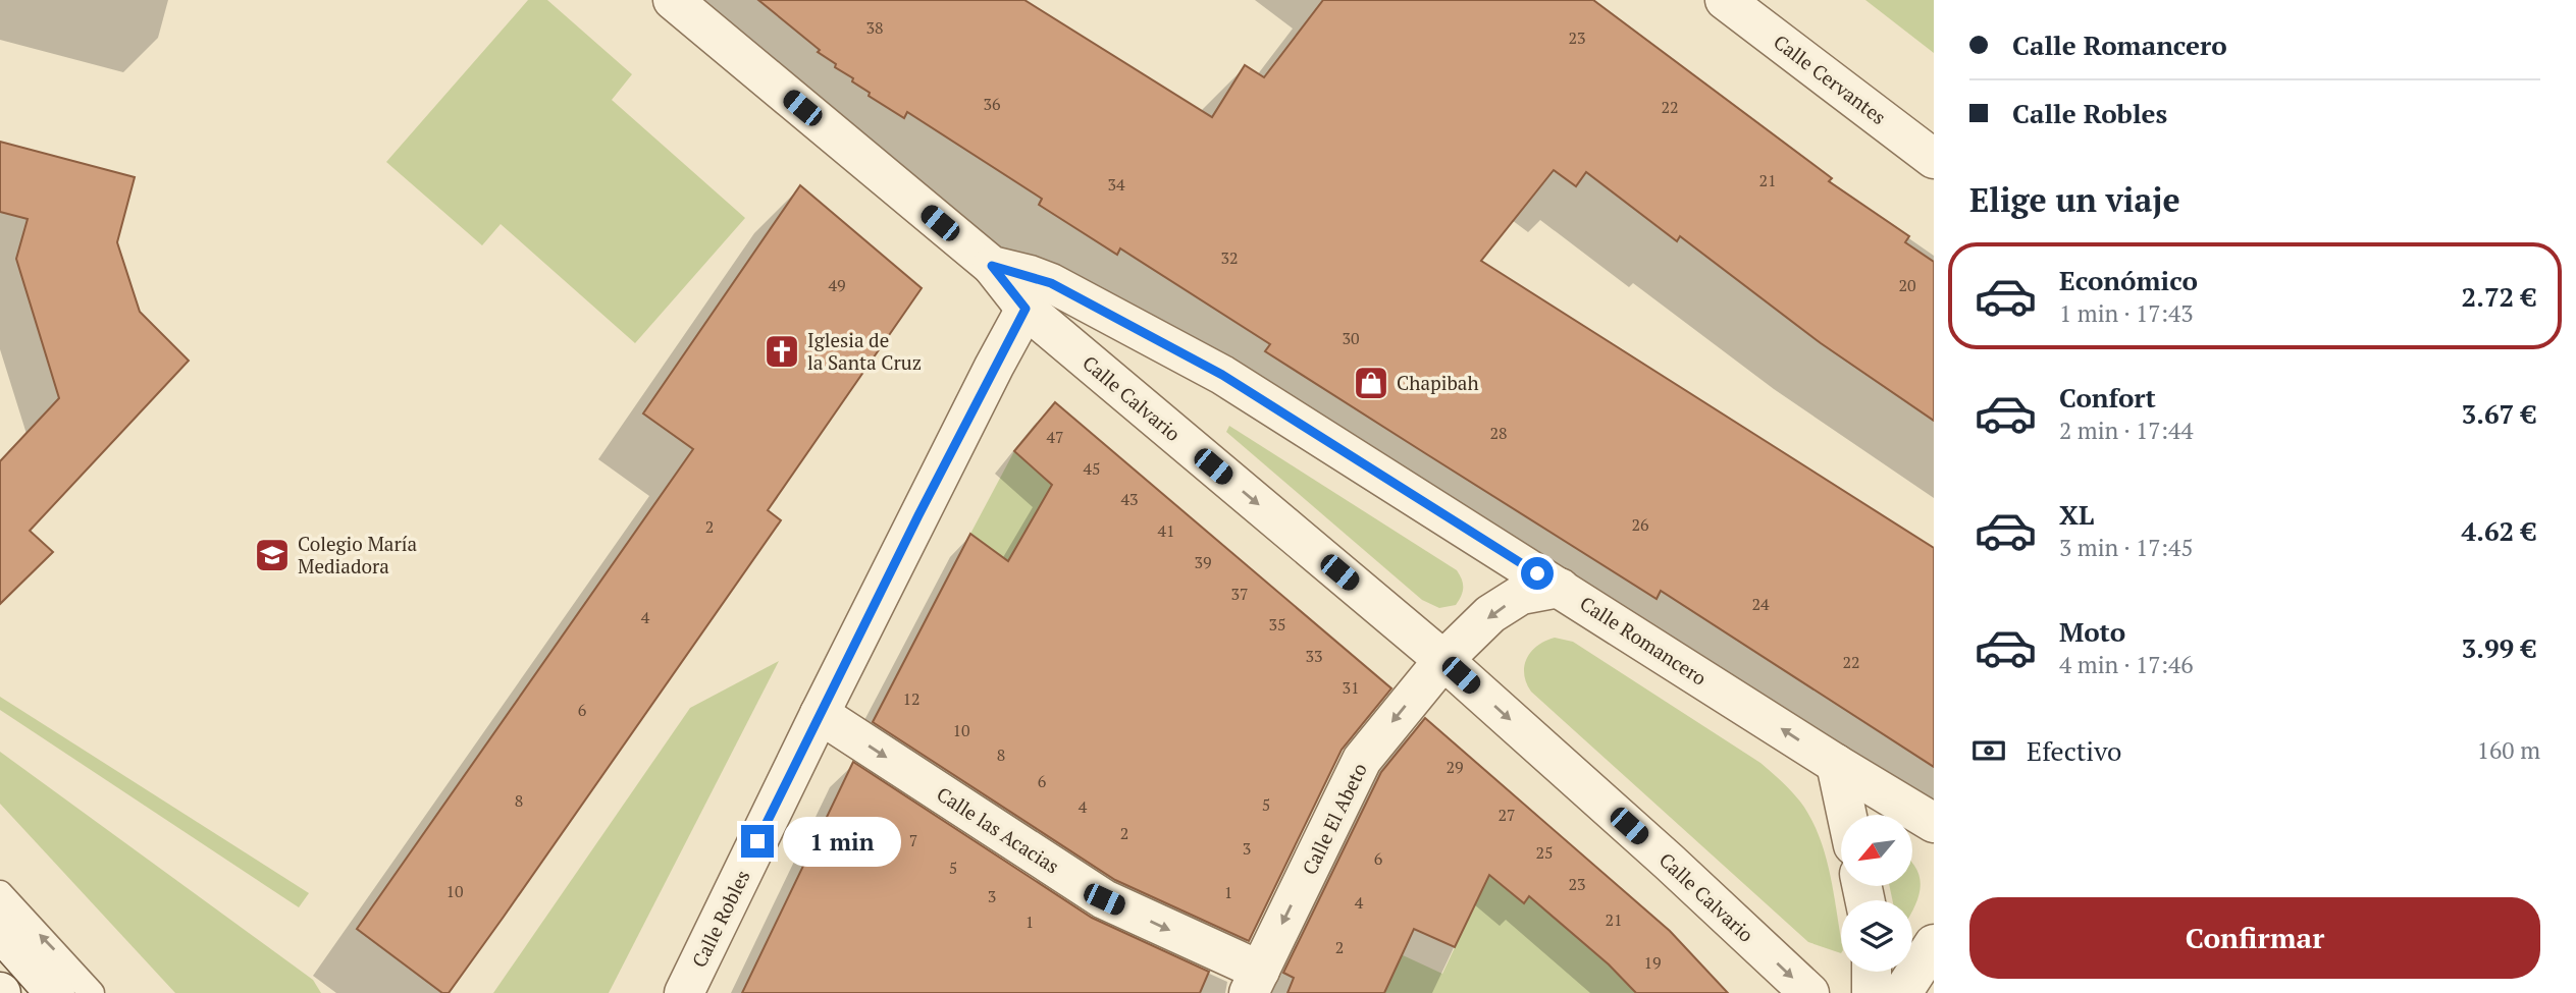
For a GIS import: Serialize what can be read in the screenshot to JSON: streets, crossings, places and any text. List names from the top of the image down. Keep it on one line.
{"streets":{"street":["Calle Cervantes","Calle Calvario","Calle Romancero","Calle El Abeto","Calle las Acacias","Calle Robles"]},"crossings":[["Calle Calvario","Calle Romancero"],["Calle Calvario","Calle El Abeto"],["Calle Calvario","Calle Robles"],["Calle El Abeto","Calle las Acacias"],["Calle las Acacias","Calle Robles"]],"one_way":["Calle Calvario","Calle El Abeto","Calle las Acacias"],"places":{"church":["Iglesia de la Santa Cruz"],"shop":["Chapibah"],"school or university":["Colegio María Mediadora"]},"house_numbers":["38","23","36","22","21","34","32","49","20","30","28","47","45","43","26","2","41","39","37","24","4","35","33","22","31","12","6","10","8","29","6","8","5","4","27","2","7","3","25","6","5","23","10","1","3","4","21","1","2","19"],"north":"bottom left","page":{"banner":["Calle Romancero","Calle Robles"],"heading":"Elige un viaje","list":[{"name":"Económico","note":"1 min · 17:43","value":"2.72 €"},{"name":"Confort","note":"2 min · 17:44","value":"3.67 €"},{"name":"XL","note":"3 min · 17:45","value":"4.62 €"},{"name":"Moto","note":"4 min · 17:46","value":"3.99 €"}],"pay":["Efectivo","160 m"],"bubble":"1 min","buttons":"Confirmar"}}
